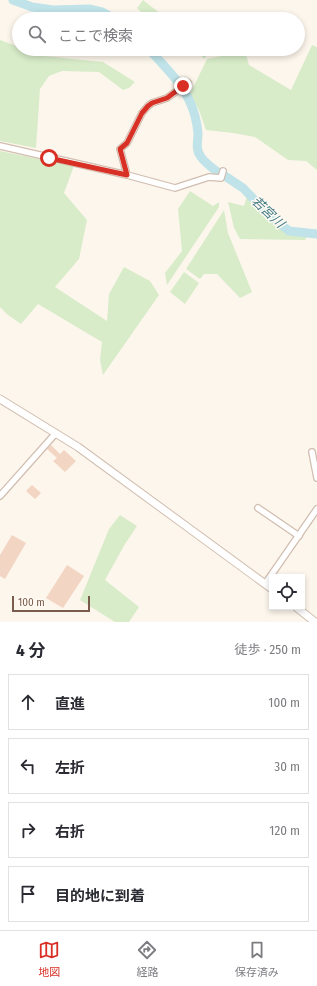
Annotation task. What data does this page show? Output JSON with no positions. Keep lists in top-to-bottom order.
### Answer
{
  "water": ["若宮川"],
  "scale_bar": "100 m",
  "page": {
    "search": "ここで検索",
    "scale": "100 m",
    "heading": ["4 分", "徒歩 · 250 m"],
    "list": [
      ["直進", "100 m"],
      ["左折", "30 m"],
      ["右折", "120 m"],
      "目的地に到着"
    ],
    "nav": ["地図", "経路", "保存済み"]
  }
}
